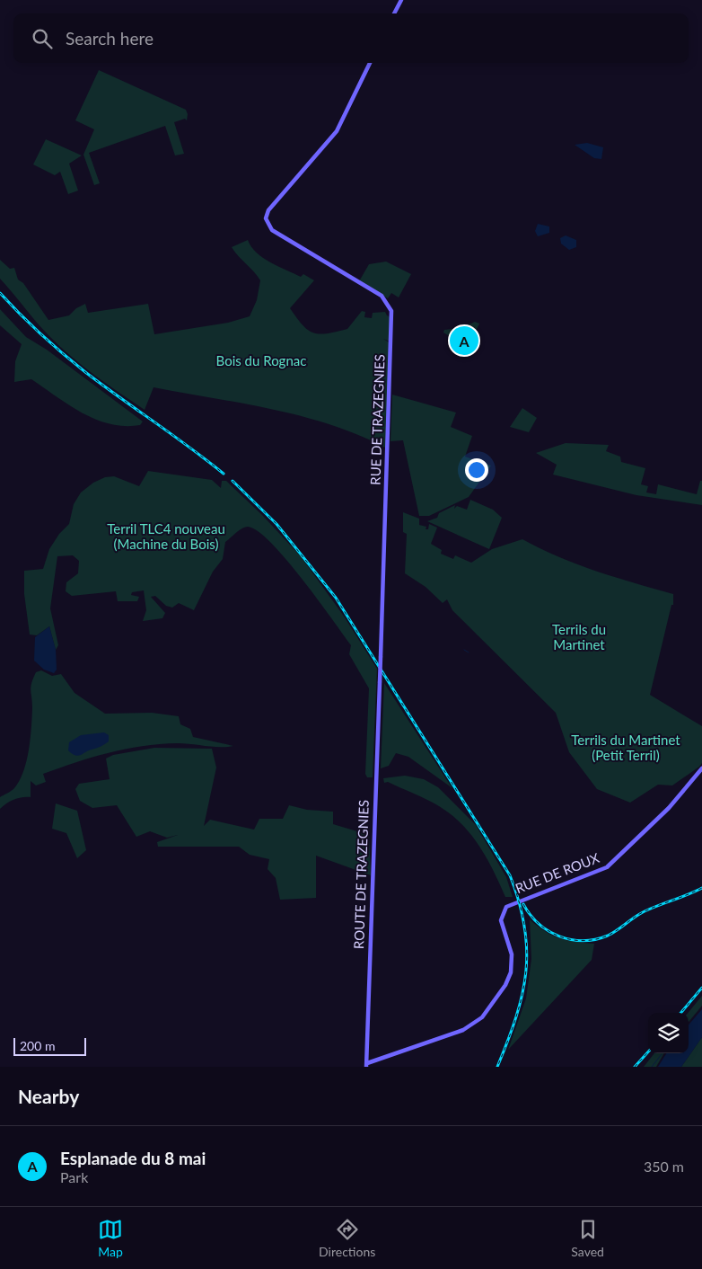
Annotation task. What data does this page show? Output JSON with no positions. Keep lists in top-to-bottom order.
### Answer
{
  "streets": {
    "main road": ["RUE DE TRAZEGNIES", "RUE DE ROUX", "ROUTE DE TRAZEGNIES"]
  },
  "crossings": [
    ["RUE DE TRAZEGNIES", "ROUTE DE TRAZEGNIES"],
    ["RUE DE ROUX", "ROUTE DE TRAZEGNIES"]
  ],
  "parks": [
    "Bois du Rognac",
    "Terril TLC4 nouveau (Machine du Bois)",
    "Terrils du Martinet",
    "Terrils du Martinet (Petit Terril)"
  ],
  "scale_bar": "200 m",
  "page": {
    "search": "Search here",
    "pins": "A",
    "scale": "200 m",
    "heading": "Nearby",
    "list": [
      {
        "mark": "A",
        "name": "Esplanade du 8 mai",
        "note": "Park",
        "value": "350 m"
      }
    ],
    "nav": ["Map", "Directions", "Saved"]
  }
}
